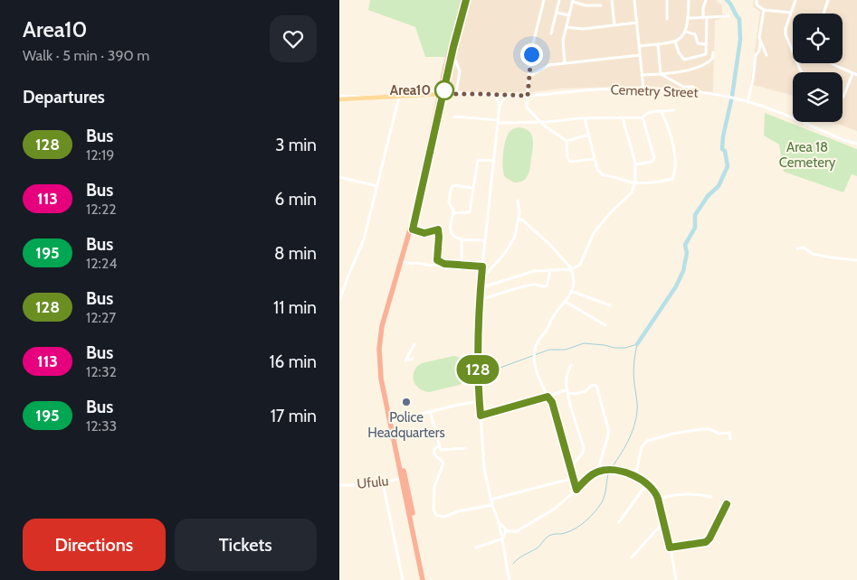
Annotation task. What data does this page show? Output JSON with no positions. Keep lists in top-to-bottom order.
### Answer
{
  "streets": {
    "street": ["Cemetry Street", "Ufulu"]
  },
  "parks": ["Area 18 Cemetery"],
  "places": ["Area10", "Police Headquarters"],
  "lines": ["bus line 128"],
  "page": {
    "heading": [
      ["Area10", "Walk · 5 min · 390 m"],
      "Departures"
    ],
    "on_map": "128",
    "list": [
      {
        "mark": "128",
        "name": "Bus",
        "note": "12:19",
        "value": "3 min"
      },
      {
        "mark": "113",
        "name": "Bus",
        "note": "12:22",
        "value": "6 min"
      },
      {
        "mark": "195",
        "name": "Bus",
        "note": "12:24",
        "value": "8 min"
      },
      {
        "mark": "128",
        "name": "Bus",
        "note": "12:27",
        "value": "11 min"
      },
      {
        "mark": "113",
        "name": "Bus",
        "note": "12:32",
        "value": "16 min"
      },
      {
        "mark": "195",
        "name": "Bus",
        "note": "12:33",
        "value": "17 min"
      }
    ],
    "buttons": ["Directions", "Tickets"]
  }
}
